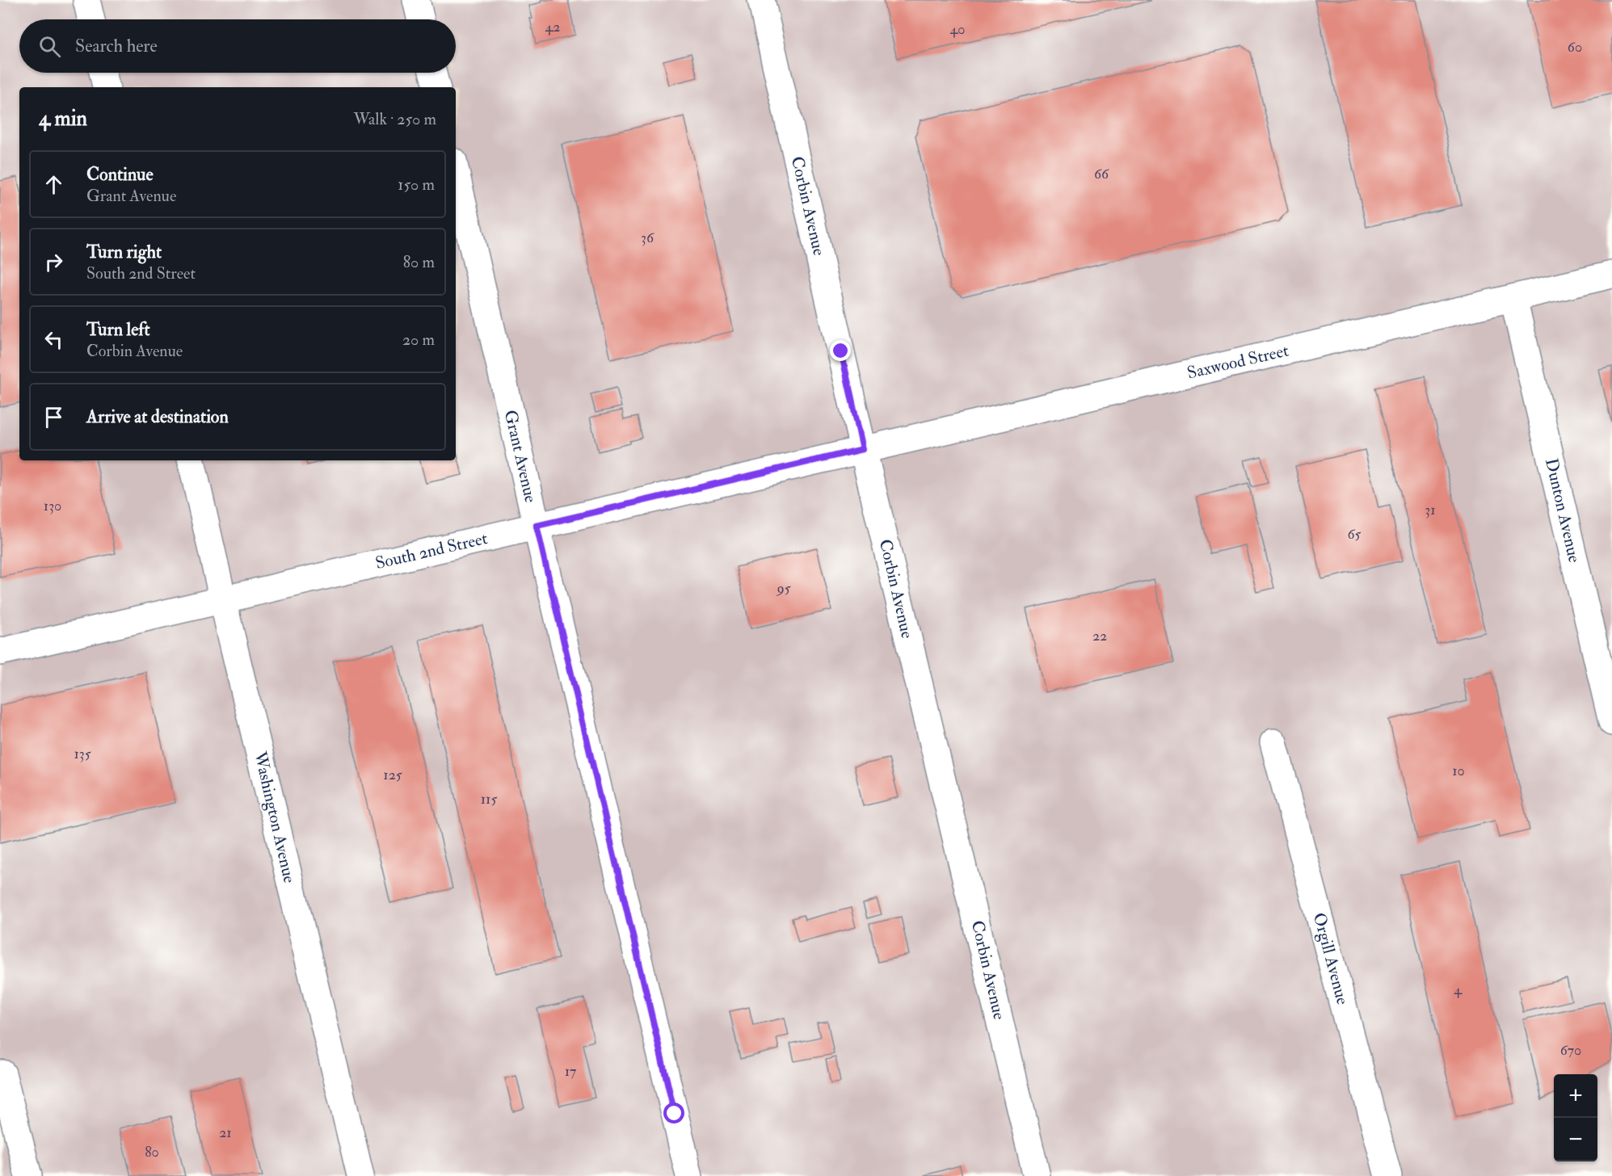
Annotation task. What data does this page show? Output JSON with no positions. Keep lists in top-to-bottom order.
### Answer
{
  "streets": {
    "street": [
      "Corbin Avenue",
      "Saxwood Street",
      "Grant Avenue",
      "Dunton Avenue",
      "South 2nd Street",
      "Washington Avenue",
      "Orgill Avenue"
    ]
  },
  "crossings": [
    ["Corbin Avenue", "Saxwood Street"],
    ["Corbin Avenue", "South 2nd Street"],
    ["Saxwood Street", "Dunton Avenue"],
    ["Saxwood Street", "South 2nd Street"],
    ["Grant Avenue", "South 2nd Street"],
    ["South 2nd Street", "Washington Avenue"]
  ],
  "house_numbers": [
    "42",
    "40",
    "60",
    "66",
    "36",
    "130",
    "31",
    "65",
    "95",
    "22",
    "135",
    "10",
    "125",
    "115",
    "4",
    "670",
    "17",
    "21",
    "80"
  ],
  "page": {
    "search": "Search here",
    "heading": ["4 min", "Walk · 250 m"],
    "list": [
      ["Continue", "Grant Avenue", "150 m"],
      ["Turn right", "South 2nd Street", "80 m"],
      ["Turn left", "Corbin Avenue", "20 m"],
      "Arrive at destination"
    ],
    "map_buttons": ["+", "−"]
  }
}
